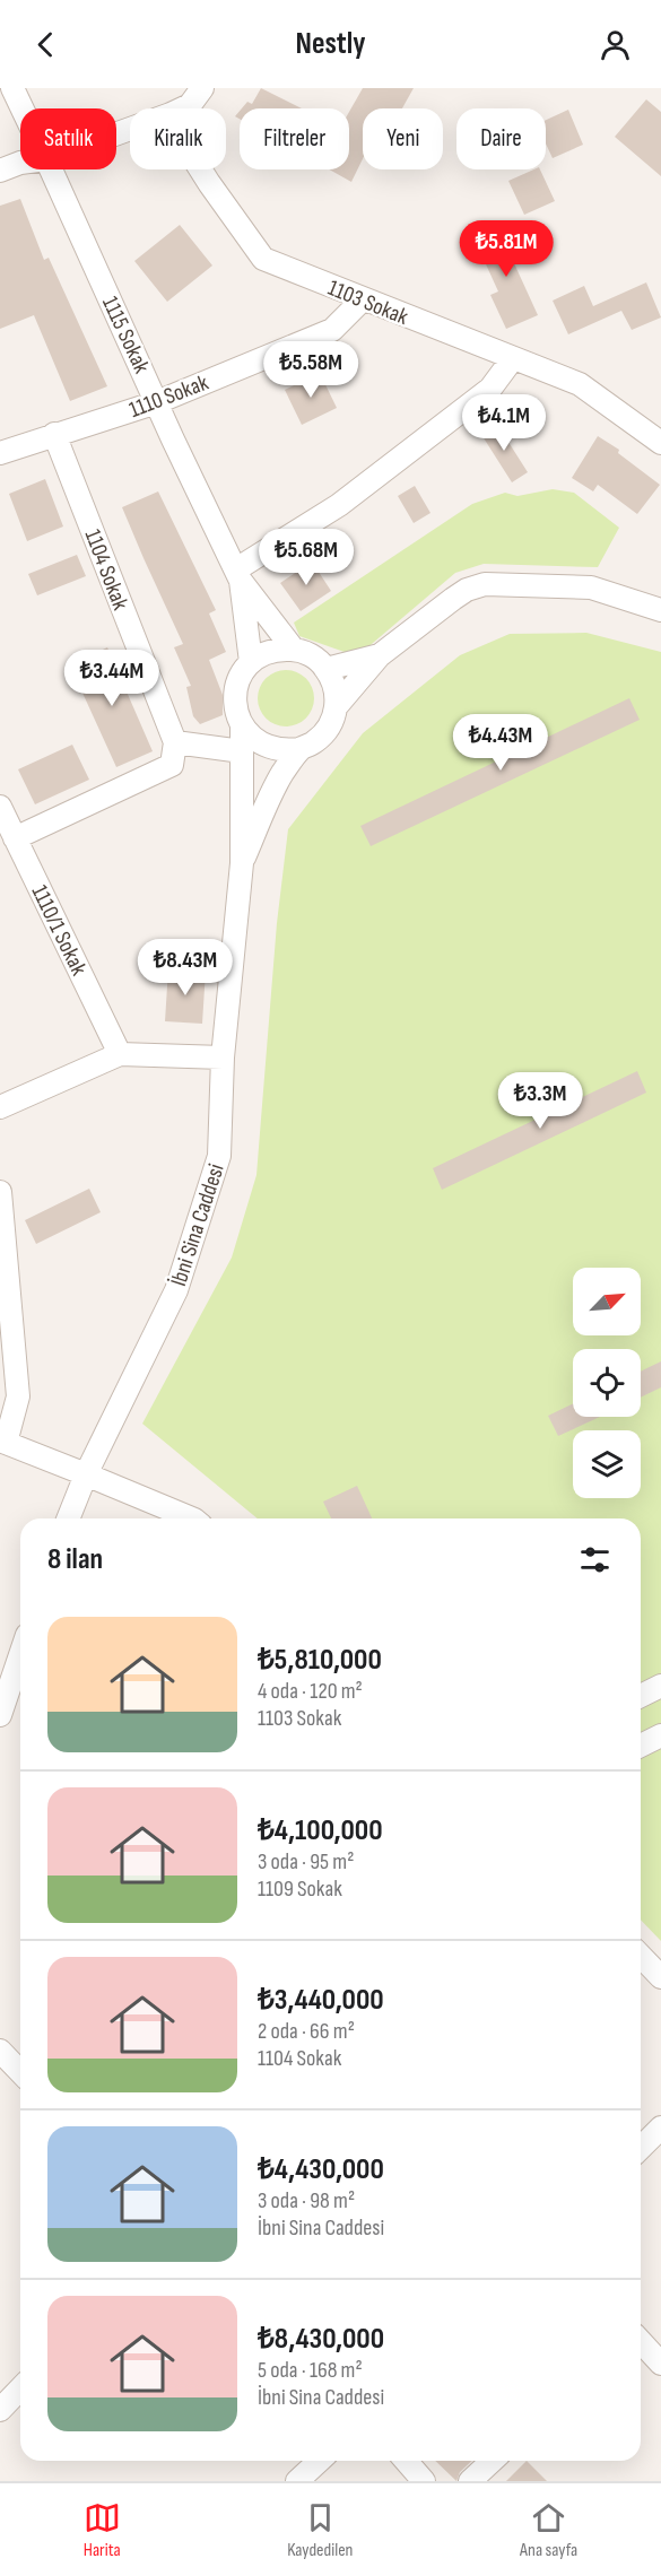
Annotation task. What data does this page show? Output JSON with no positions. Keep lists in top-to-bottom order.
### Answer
{
  "streets": {
    "street": [
      "1103 Sokak",
      "1115 Sokak",
      "1110 Sokak",
      "1104 Sokak",
      "1110/1 Sokak",
      "İbni Sina Caddesi"
    ]
  },
  "crossings": [
    ["1103 Sokak", "1110 Sokak"],
    ["1115 Sokak", "1110 Sokak"],
    ["1115 Sokak", "İbni Sina Caddesi"],
    ["1110 Sokak", "1104 Sokak"]
  ],
  "north": "top right",
  "page": {
    "header": "Nestly",
    "chip": [
      "Satılık",
      "Kiralık",
      "Filtreler",
      "Yeni",
      "Daire"
    ],
    "price": [
      "₺5.81M",
      "₺5.58M",
      "₺4.1M",
      "₺5.68M",
      "₺3.44M",
      "₺4.43M",
      "₺8.43M",
      "₺3.3M"
    ],
    "heading": "8 ilan",
    "list": [
      {
        "name": "₺5,810,000",
        "note": "4 oda · 120 m² · 1103 Sokak"
      },
      {
        "name": "₺4,100,000",
        "note": "3 oda · 95 m² · 1109 Sokak"
      },
      {
        "name": "₺3,440,000",
        "note": "2 oda · 66 m² · 1104 Sokak"
      },
      {
        "name": "₺4,430,000",
        "note": "3 oda · 98 m² · İbni Sina Caddesi"
      },
      {
        "name": "₺8,430,000",
        "note": "5 oda · 168 m² · İbni Sina Caddesi"
      }
    ],
    "tabs": ["Harita", "Kaydedilen", "Ana sayfa"]
  }
}
